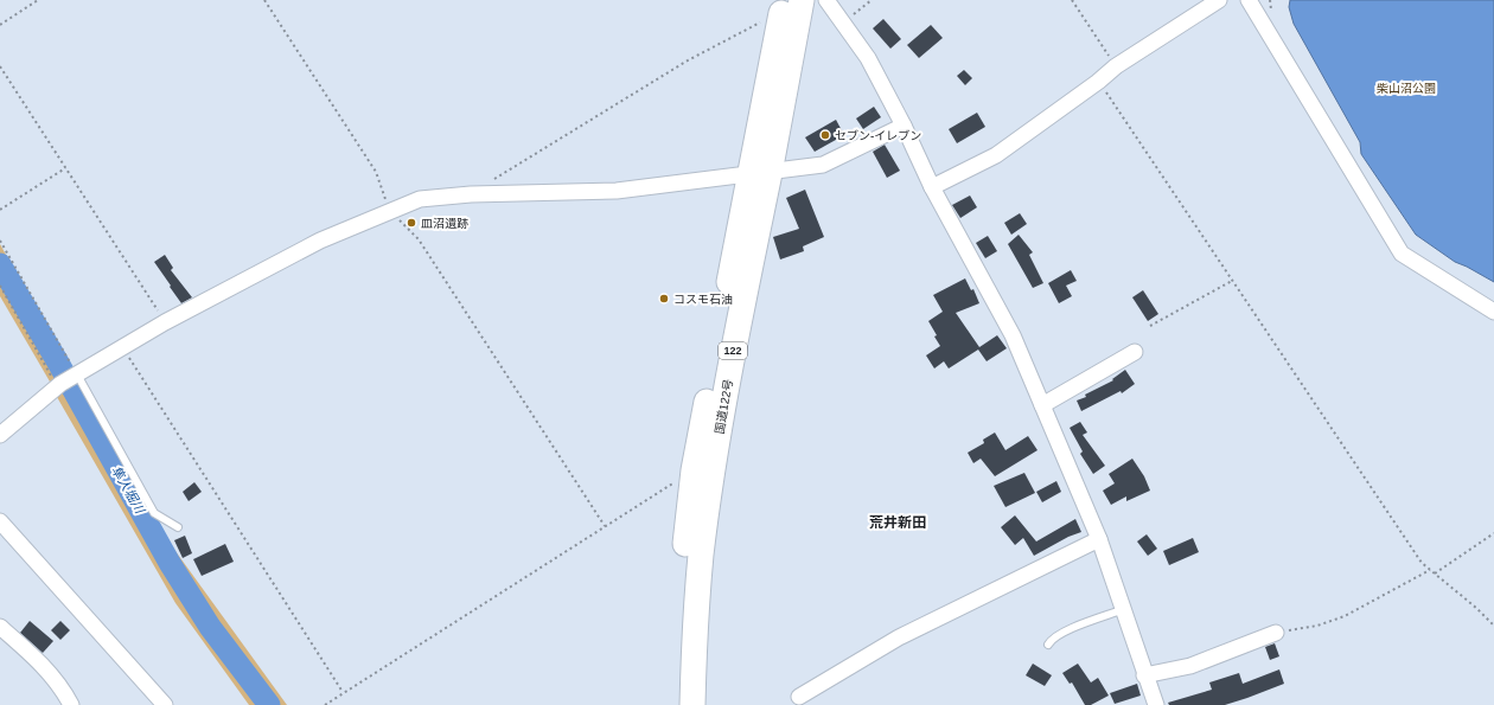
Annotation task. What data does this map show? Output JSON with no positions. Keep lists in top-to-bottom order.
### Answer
{
  "streets": {
    "highway": ["122", "国道122号"]
  },
  "districts": ["荒井新田"],
  "water": ["隼人堀川"],
  "parks": ["柴山沼公園"],
  "places": ["セブン-イレブン", "皿沼遺跡", "コスモ石油"]
}
